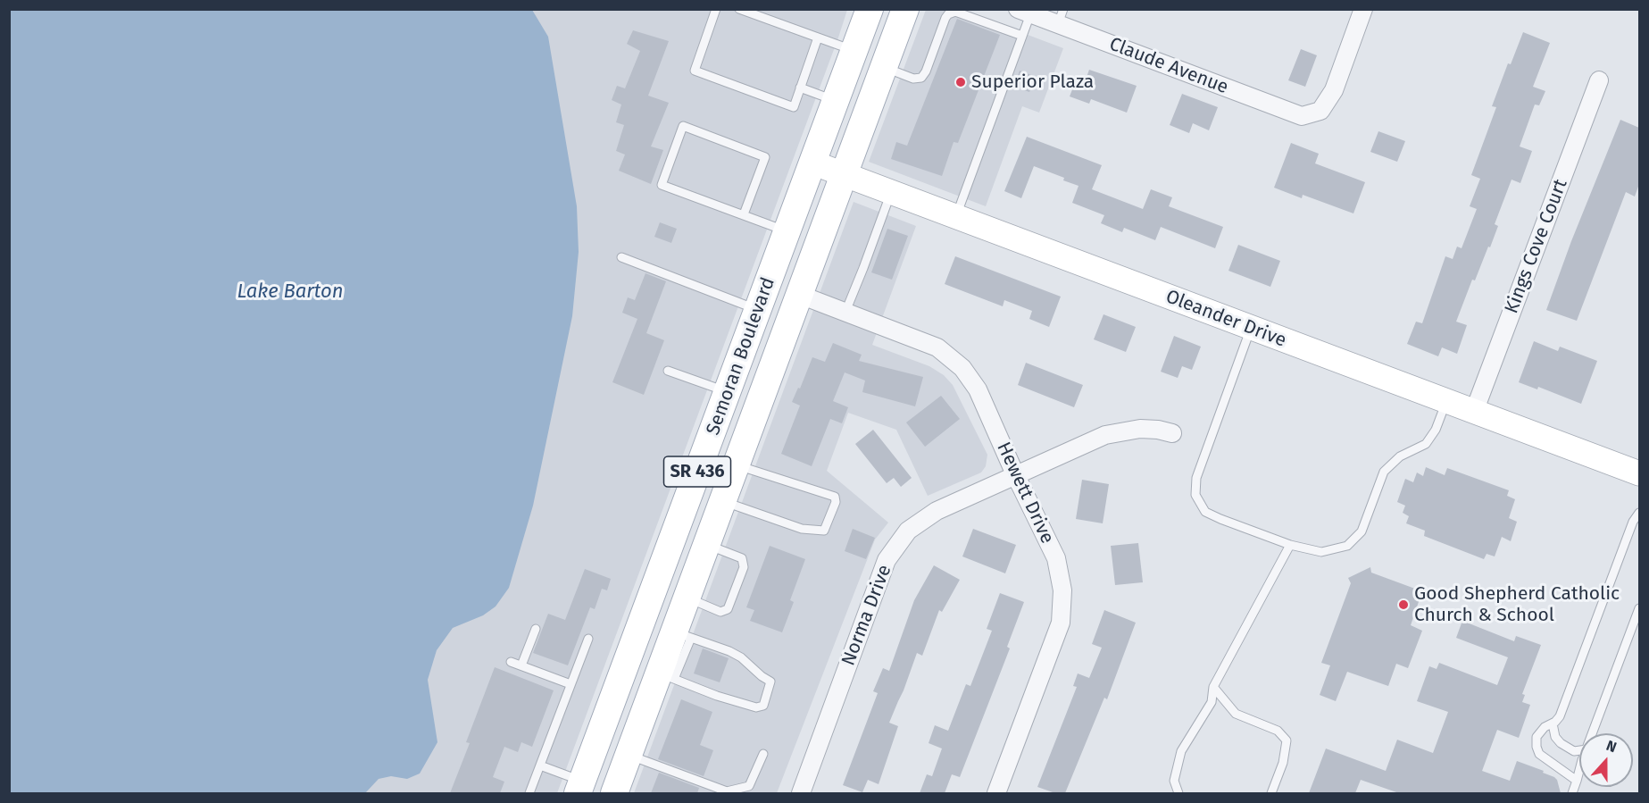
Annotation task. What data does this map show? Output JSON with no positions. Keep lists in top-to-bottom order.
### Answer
{
  "streets": {
    "main road": ["Semoran Boulevard", "SR 436"],
    "street": [
      "Claude Avenue",
      "Kings Cove Court",
      "Oleander Drive",
      "Hewett Drive",
      "Norma Drive"
    ]
  },
  "crossings": [
    ["Kings Cove Court", "Oleander Drive"],
    ["Oleander Drive", "Semoran Boulevard"],
    ["Semoran Boulevard", "Hewett Drive"],
    ["Hewett Drive", "Norma Drive"]
  ],
  "water": ["Lake Barton"],
  "places": ["Superior Plaza", "Good Shepherd Catholic Church & School"],
  "north": "top"
}
